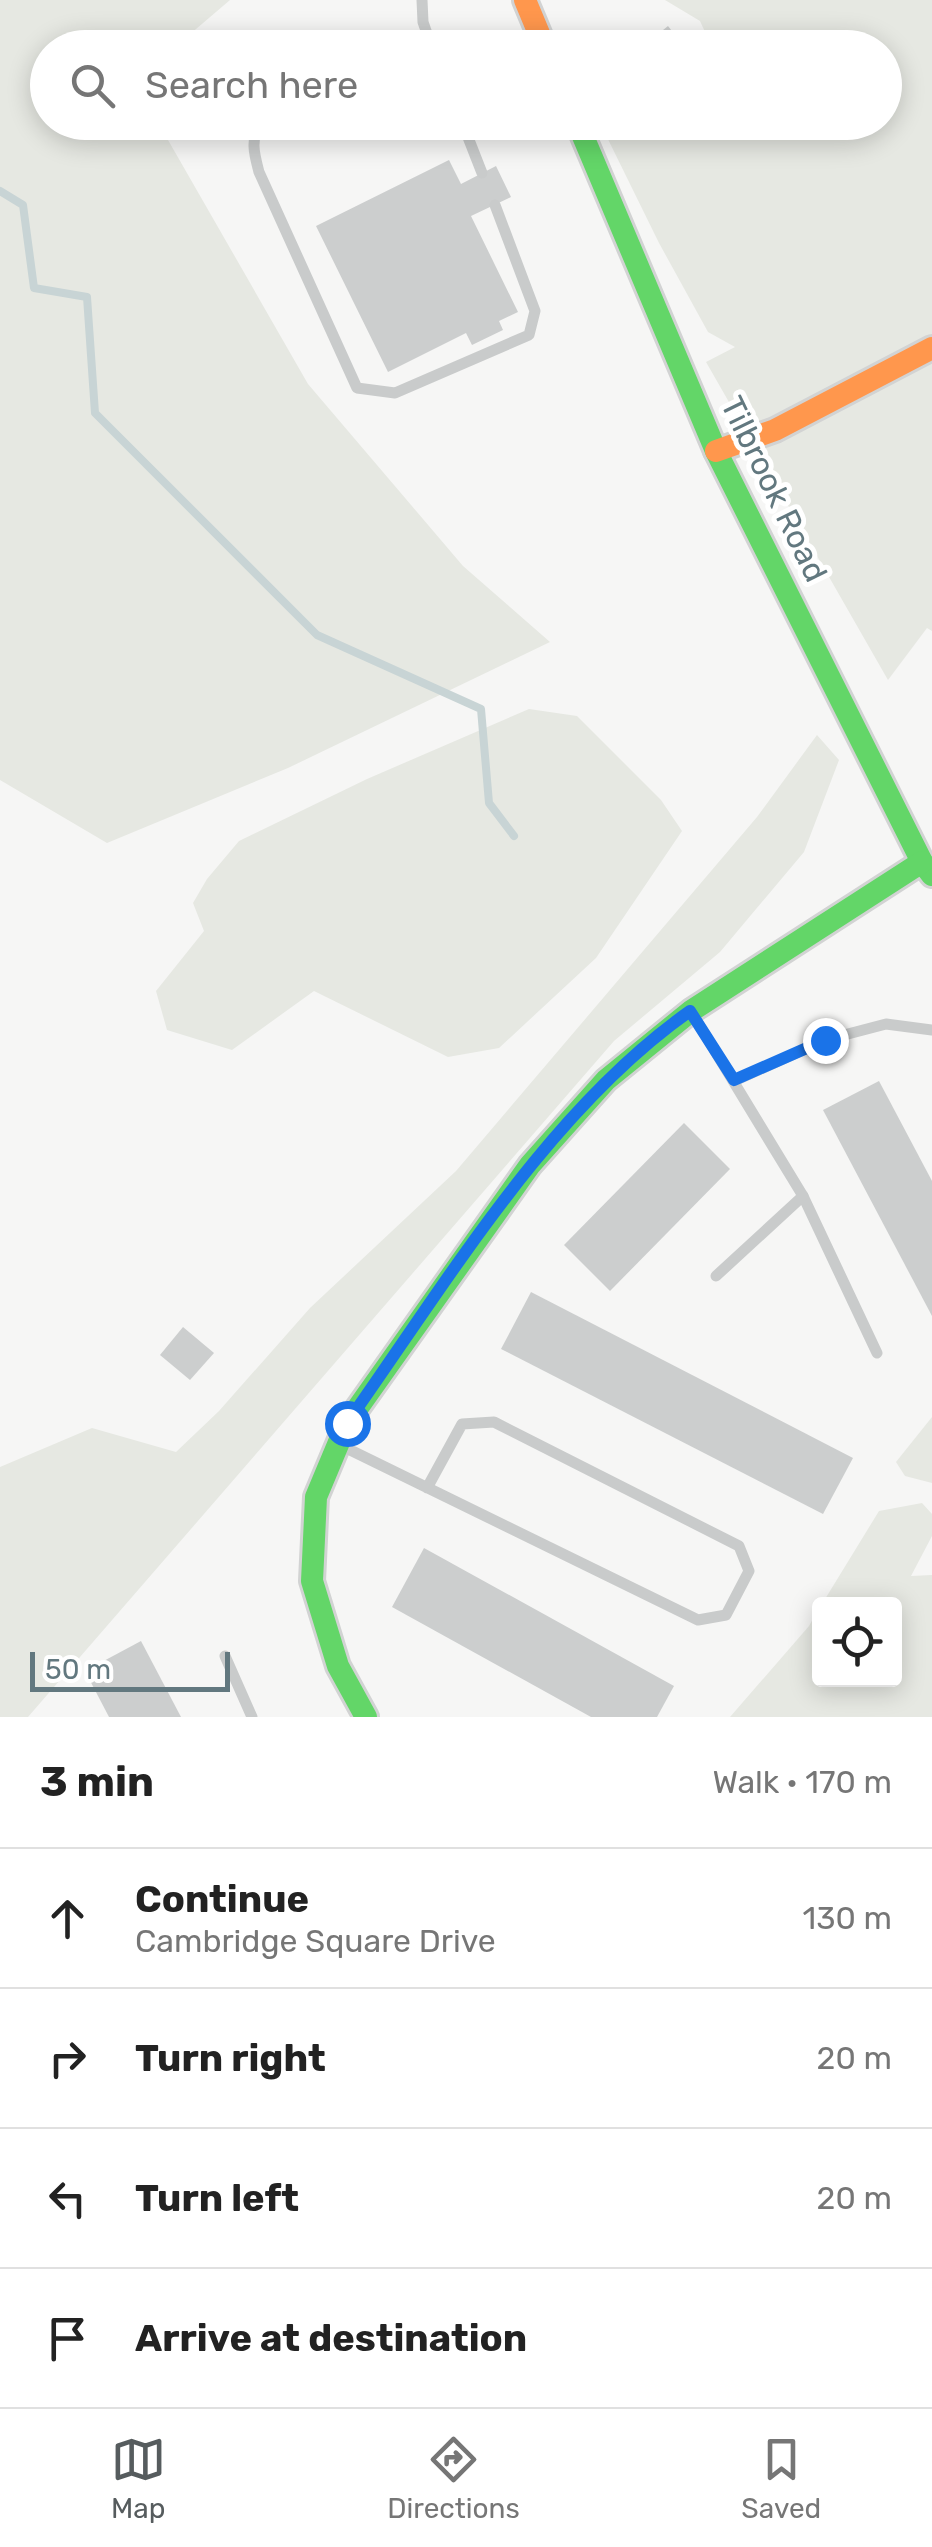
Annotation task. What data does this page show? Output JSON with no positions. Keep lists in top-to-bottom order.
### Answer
{
  "streets": {
    "street": ["Tilbrook Road"]
  },
  "scale_bar": "50 m",
  "page": {
    "search": "Search here",
    "scale": "50 m",
    "heading": ["3 min", "Walk · 170 m"],
    "list": [
      ["Continue", "Cambridge Square Drive", "130 m"],
      ["Turn right", "20 m"],
      ["Turn left", "20 m"],
      "Arrive at destination"
    ],
    "nav": ["Map", "Directions", "Saved"]
  }
}
